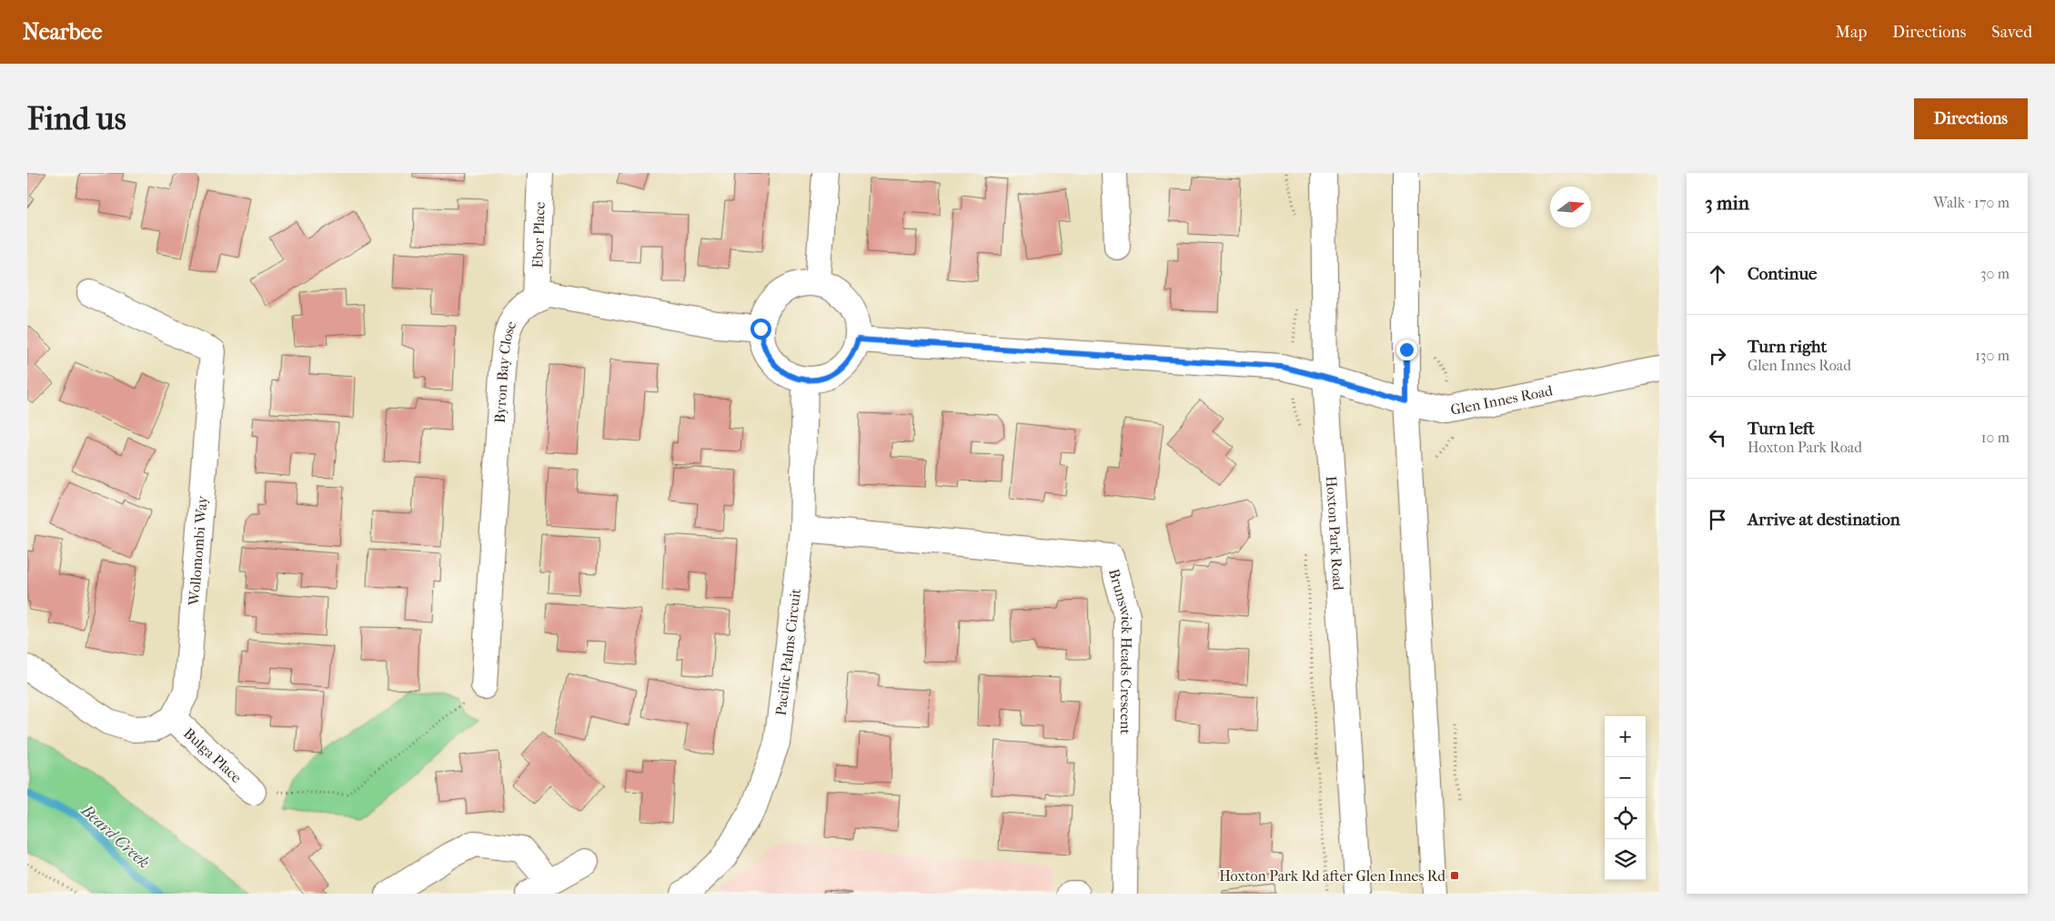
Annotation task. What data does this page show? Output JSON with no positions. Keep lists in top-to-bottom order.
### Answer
{
  "streets": {
    "street": [
      "Ebor Place",
      "Byron Bay Close",
      "Glen Innes Road",
      "Hoxton Park Road",
      "Wollomombi Way",
      "Pacific Palms Circuit",
      "Brunswick Heads Crescent",
      "Bulga Place"
    ]
  },
  "crossings": [
    ["Ebor Place", "Byron Bay Close"],
    ["Glen Innes Road", "Hoxton Park Road"],
    ["Glen Innes Road", "Pacific Palms Circuit"],
    ["Wollomombi Way", "Bulga Place"],
    ["Pacific Palms Circuit", "Brunswick Heads Crescent"]
  ],
  "water": ["Beard Creek"],
  "places": {
    "transit": ["Hoxton Park Rd after Glen Innes Rd"]
  },
  "north": "right",
  "page": {
    "header": "Nearbee",
    "nav": ["Map", "Directions", "Saved"],
    "buttons": "Directions",
    "title": "Find us",
    "heading": ["3 min", "Walk · 170 m"],
    "list": [
      ["Continue", "30 m"],
      ["Turn right", "Glen Innes Road", "130 m"],
      ["Turn left", "Hoxton Park Road", "10 m"],
      "Arrive at destination"
    ],
    "map_buttons": ["+", "−"]
  }
}
